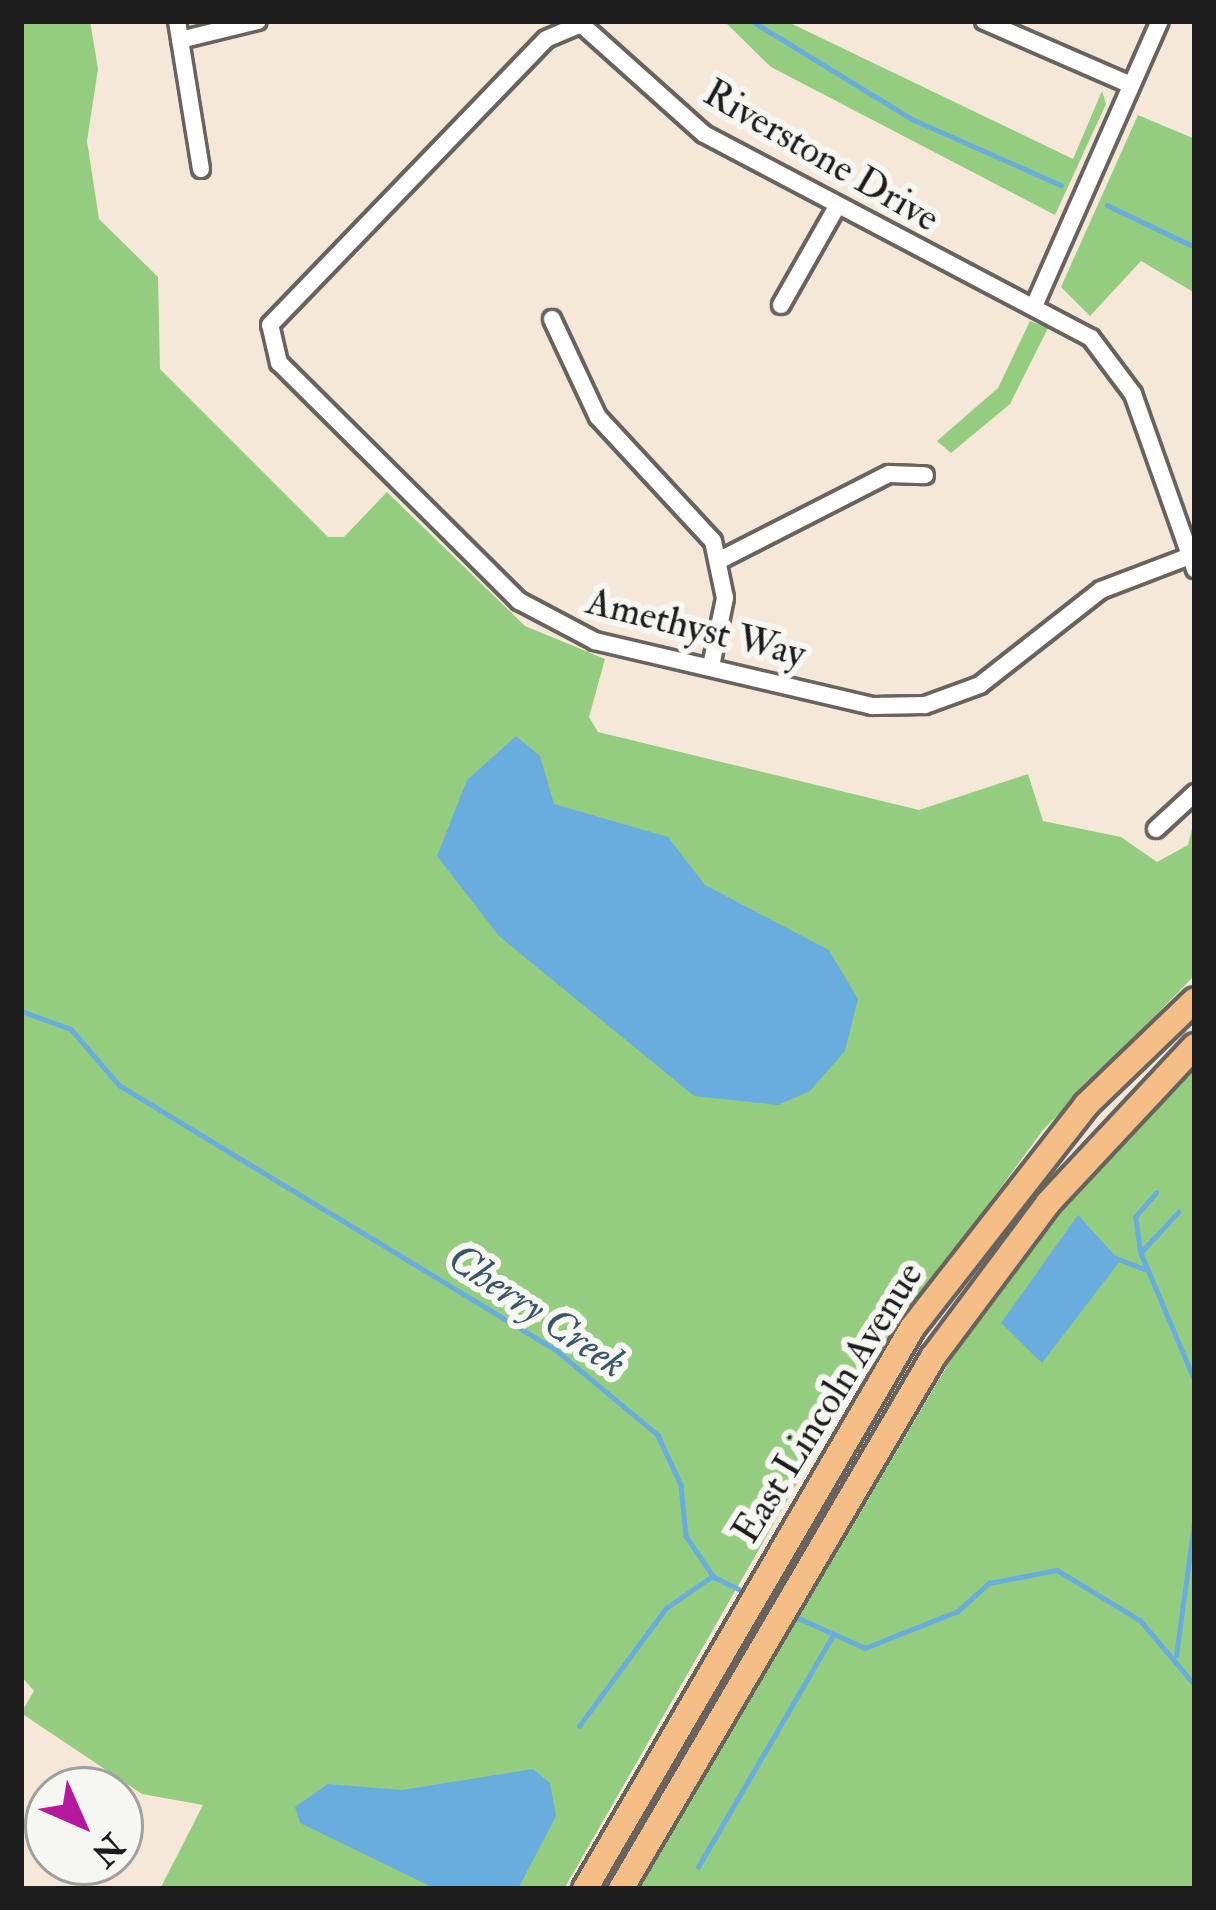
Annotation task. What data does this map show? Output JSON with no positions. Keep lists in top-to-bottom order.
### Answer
{
  "streets": {
    "main road": ["East Lincoln Avenue"],
    "street": ["Riverstone Drive", "Amethyst Way"]
  },
  "crossings": [
    ["Riverstone Drive", "Amethyst Way"]
  ],
  "water": ["Cherry Creek"],
  "north": "bottom right"
}
